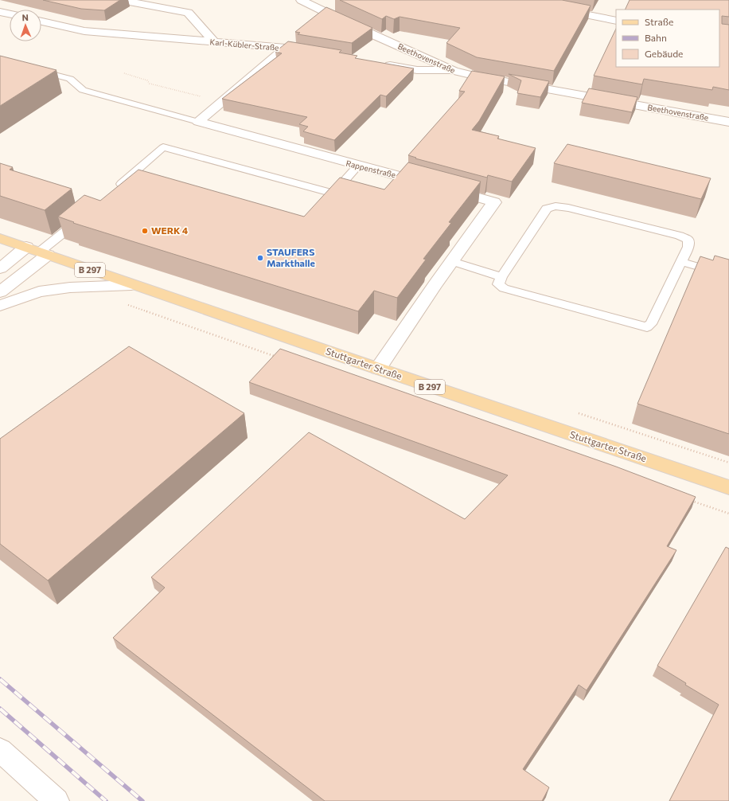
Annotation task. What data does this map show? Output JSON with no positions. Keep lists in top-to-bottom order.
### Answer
{
  "streets": {
    "main road": ["B 297", "Stuttgarter Straße"],
    "street": ["Karl-Kübler-Straße", "Beethovenstraße", "Rappenstraße"]
  },
  "crossings": [
    ["Rappenstraße", "Stuttgarter Straße"]
  ],
  "places": ["WERK 4", "STAUFERS Markthalle"],
  "legend": ["Straße", "Bahn", "Gebäude"],
  "north": "top"
}
